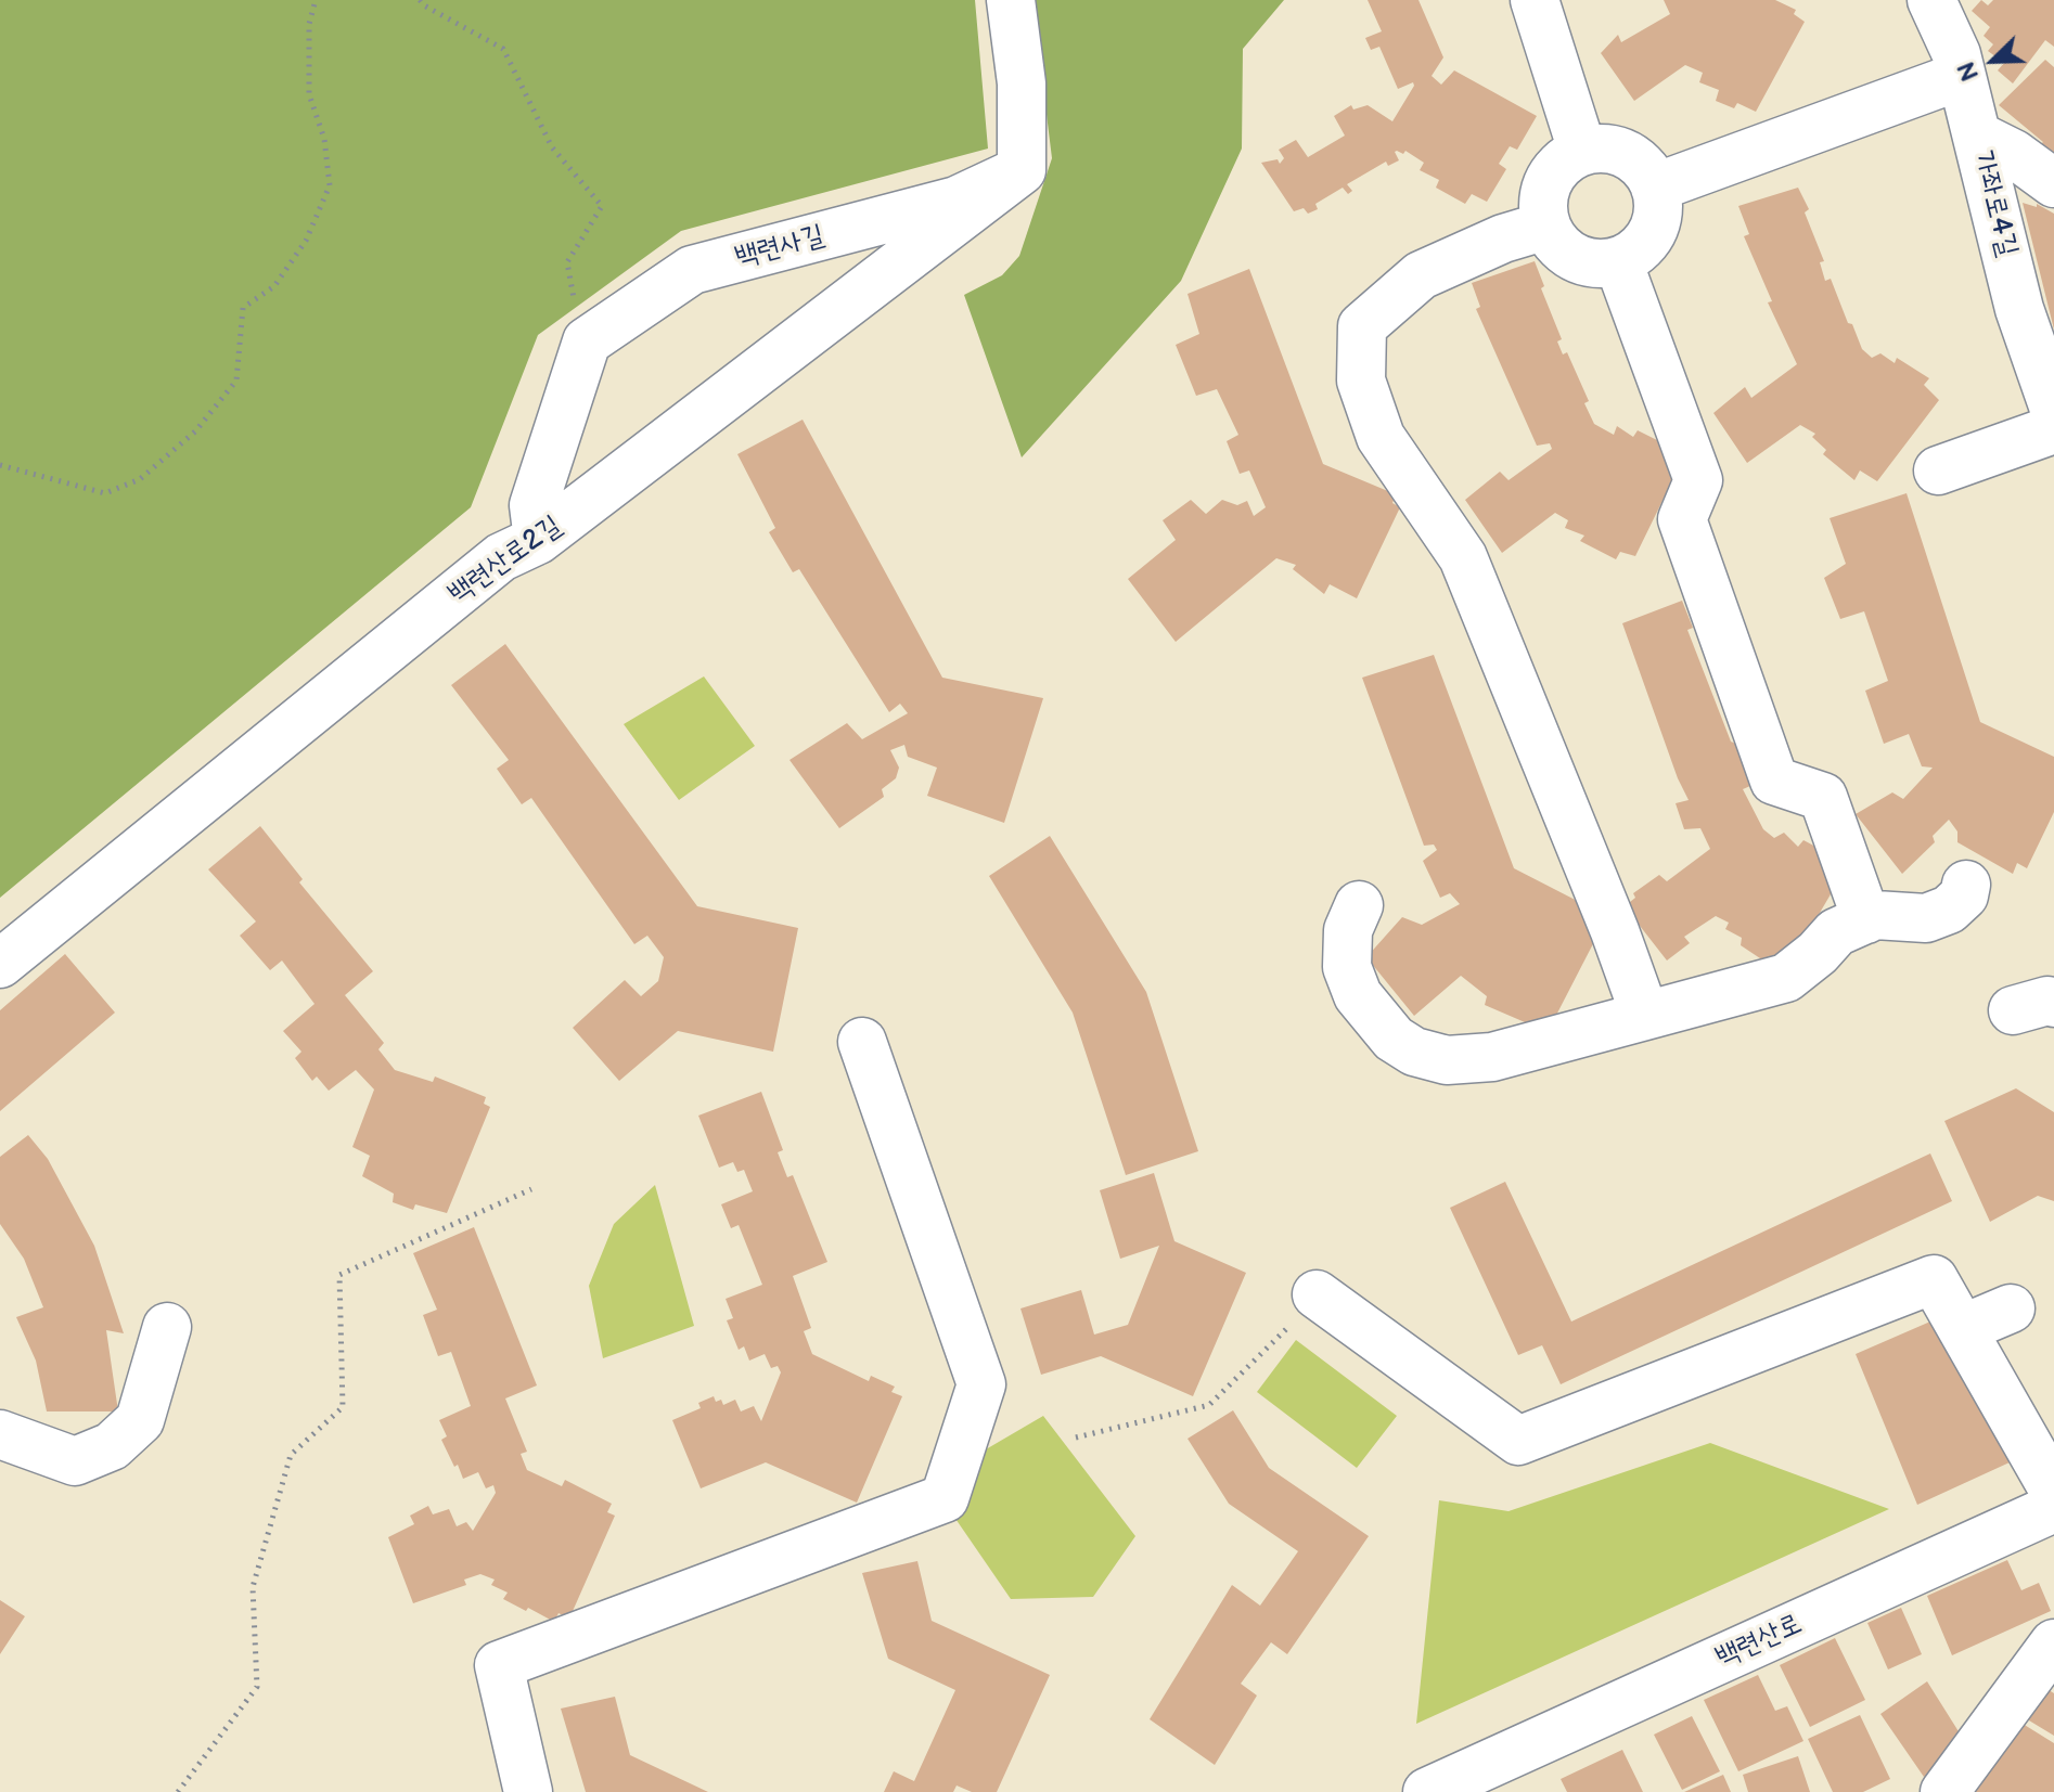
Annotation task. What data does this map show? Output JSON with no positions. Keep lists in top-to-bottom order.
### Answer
{
  "streets": {
    "street": [
      "가좌로4길",
      "백련사길",
      "백련산로2길",
      "백련산로"
    ]
  },
  "crossings": [
    ["백련사길", "백련산로2길"]
  ],
  "north": "bottom left"
}
